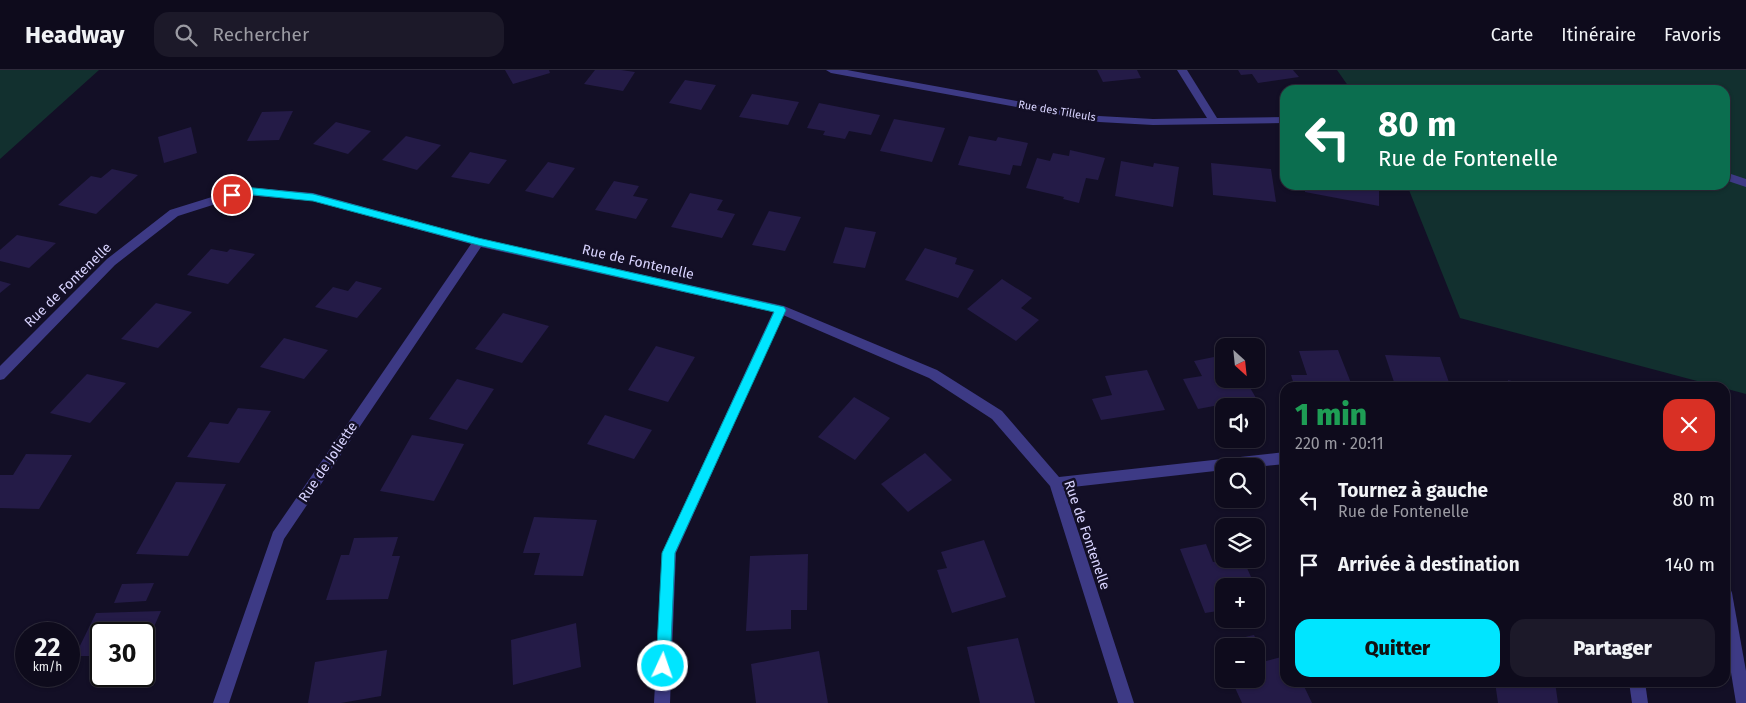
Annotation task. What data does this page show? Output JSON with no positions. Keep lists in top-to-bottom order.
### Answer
{
  "streets": {
    "street": ["Rue des Tilleuls", "Rue de Fontenelle", "Rue de Joliette"]
  },
  "crossings": [
    ["Rue de Fontenelle", "Rue de Joliette"]
  ],
  "north": "bottom right",
  "page": {
    "header": "Headway",
    "search": "Rechercher",
    "nav": ["Carte", "Itinéraire", "Favoris"],
    "turn": ["80 m", "Rue de Fontenelle"],
    "map_buttons": ["+", "−"],
    "heading": ["1 min", "220 m · 20:11"],
    "list": [
      {
        "name": "Tournez à gauche",
        "note": "Rue de Fontenelle",
        "value": "80 m"
      },
      {
        "name": "Arrivée à destination",
        "value": "140 m"
      }
    ],
    "buttons": ["Quitter", "Partager"],
    "speed": "22 km/h",
    "limit": "30"
  }
}
